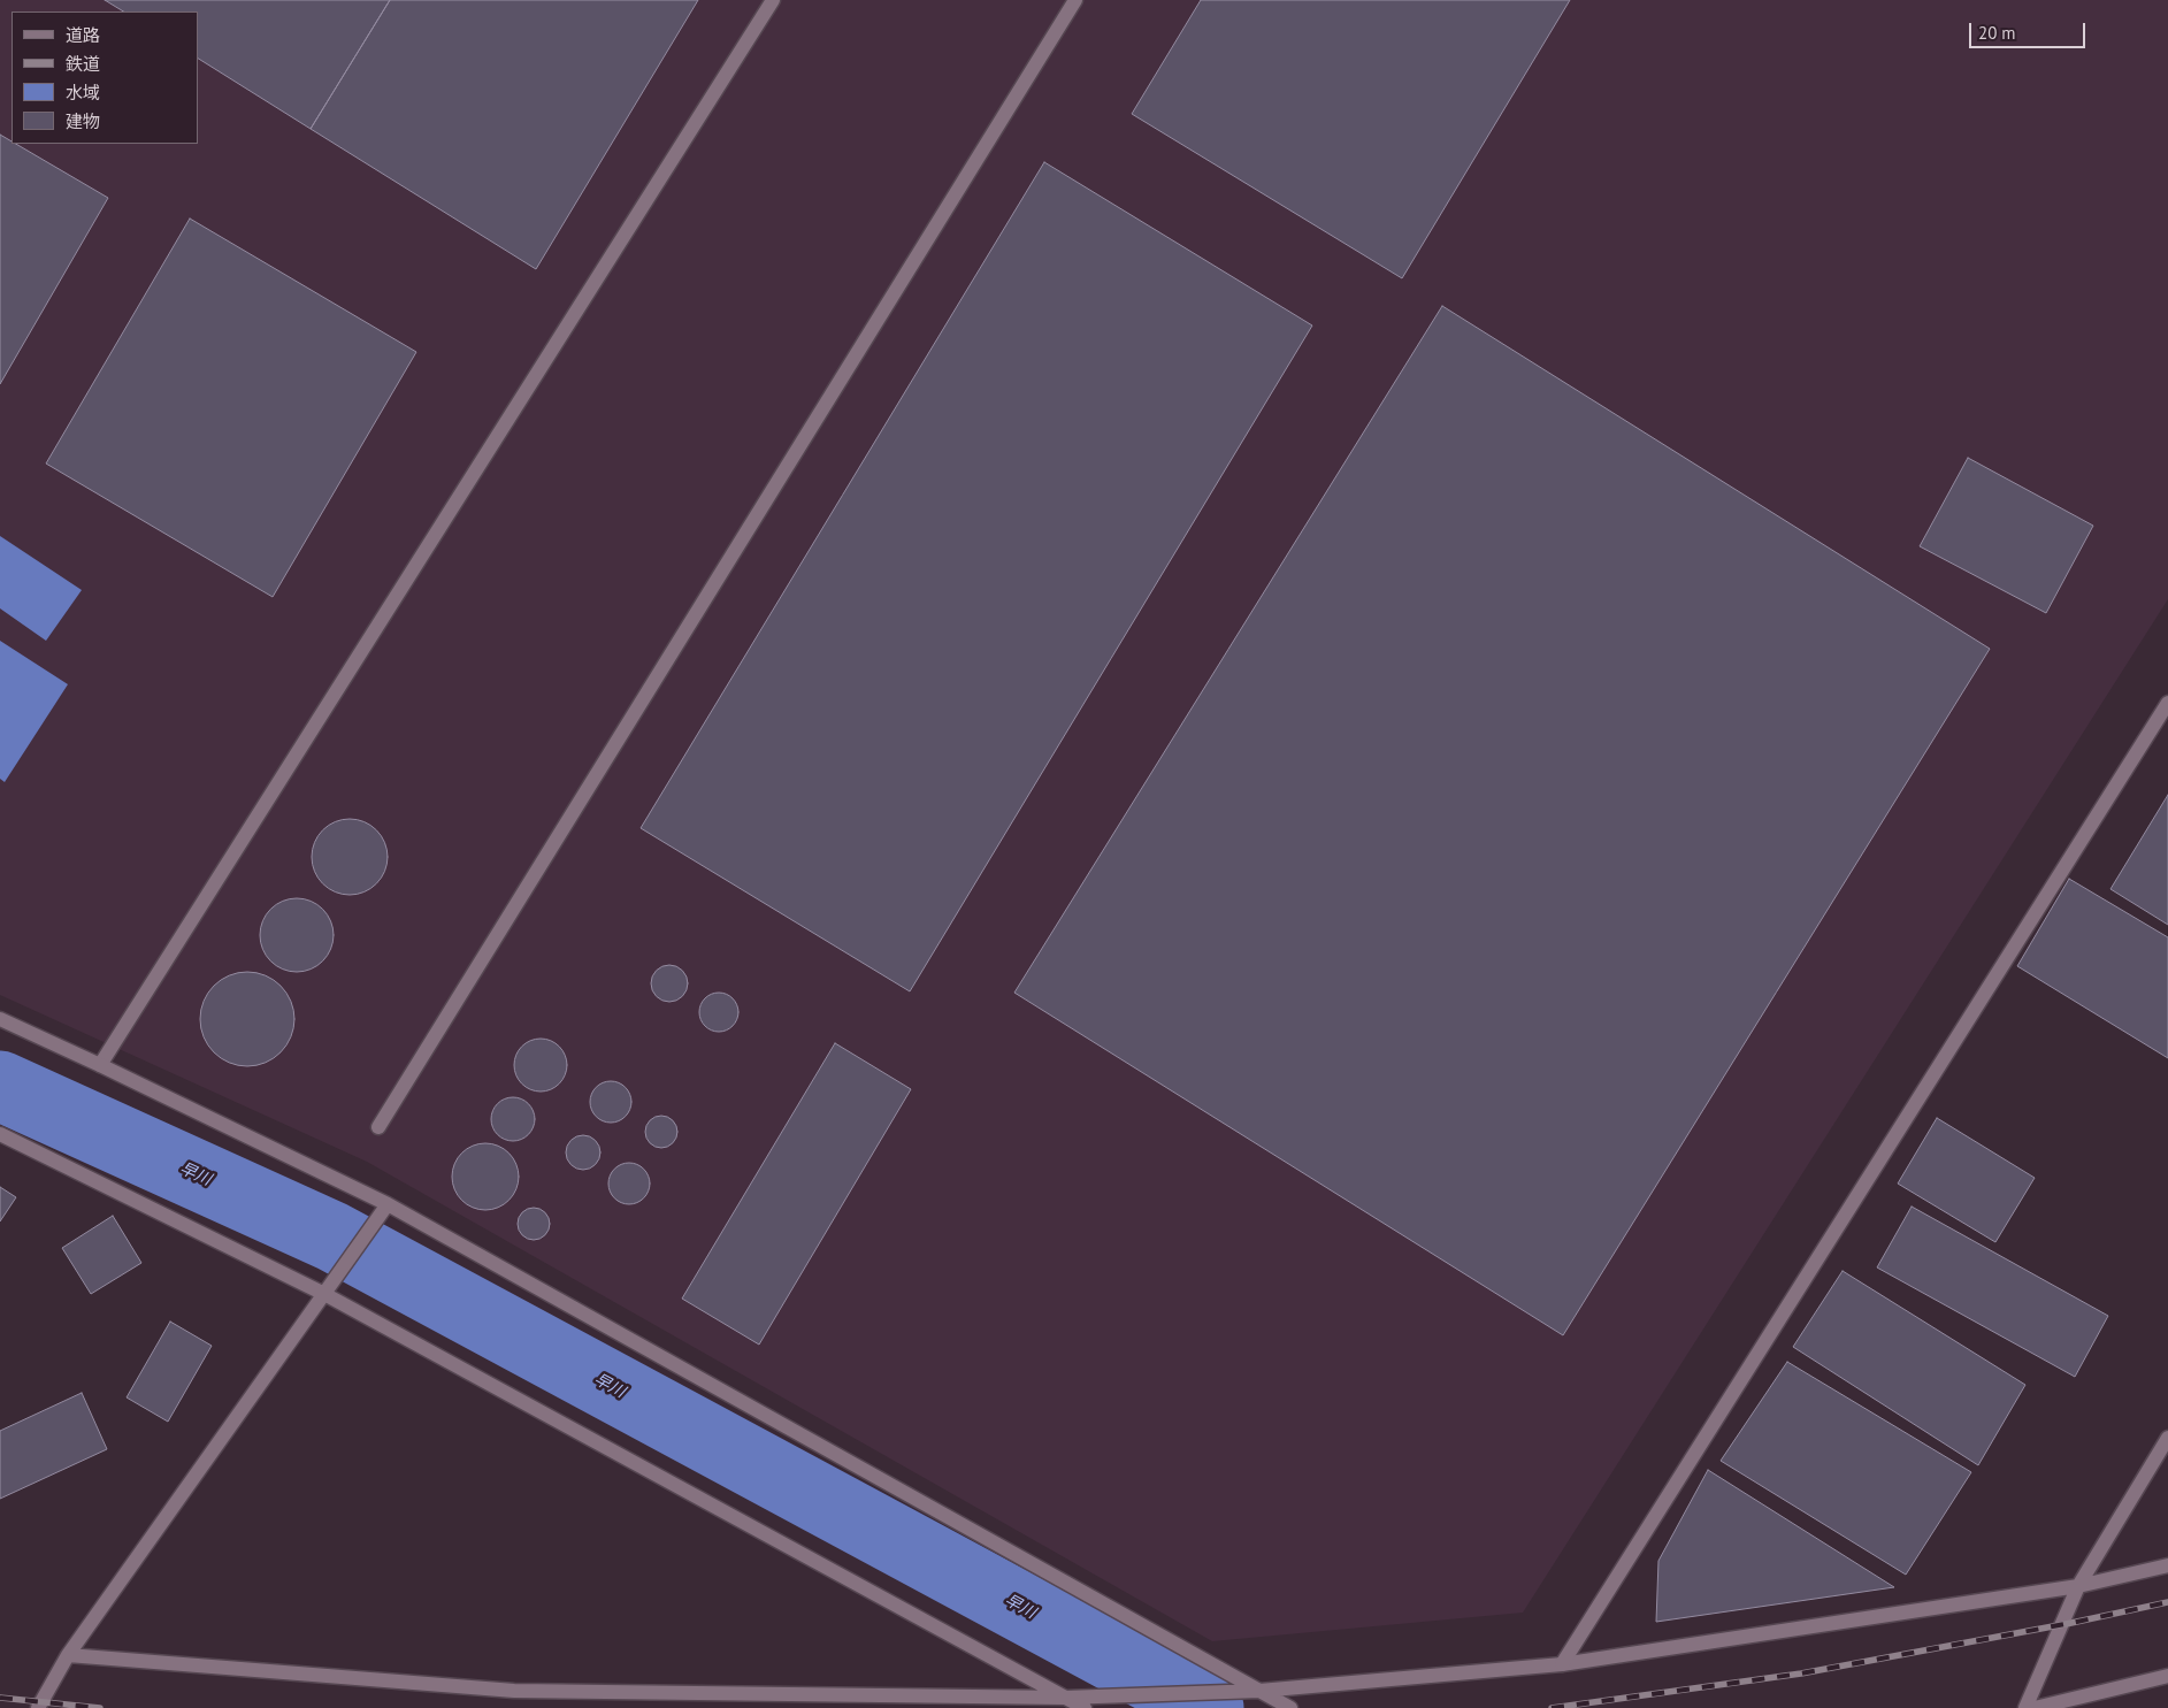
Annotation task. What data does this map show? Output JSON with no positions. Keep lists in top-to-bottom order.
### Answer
{
  "water": ["早川"],
  "legend": [
    "道路",
    "鉄道",
    "水域",
    "建物"
  ],
  "scale_bar": "20 m"
}
